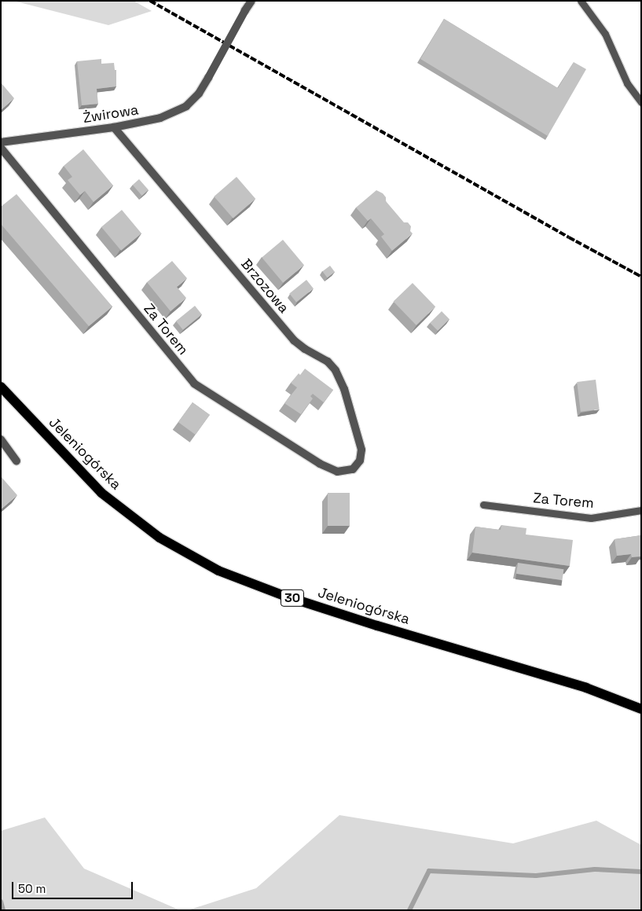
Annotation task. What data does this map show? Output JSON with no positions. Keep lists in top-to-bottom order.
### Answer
{
  "streets": {
    "main road": ["Jeleniogórska", "30"],
    "street": ["Żwirowa", "Brzozowa", "Za Torem"]
  },
  "crossings": [
    ["Żwirowa", "Brzozowa"],
    ["Brzozowa", "Za Torem"]
  ],
  "scale_bar": "50 m"
}
